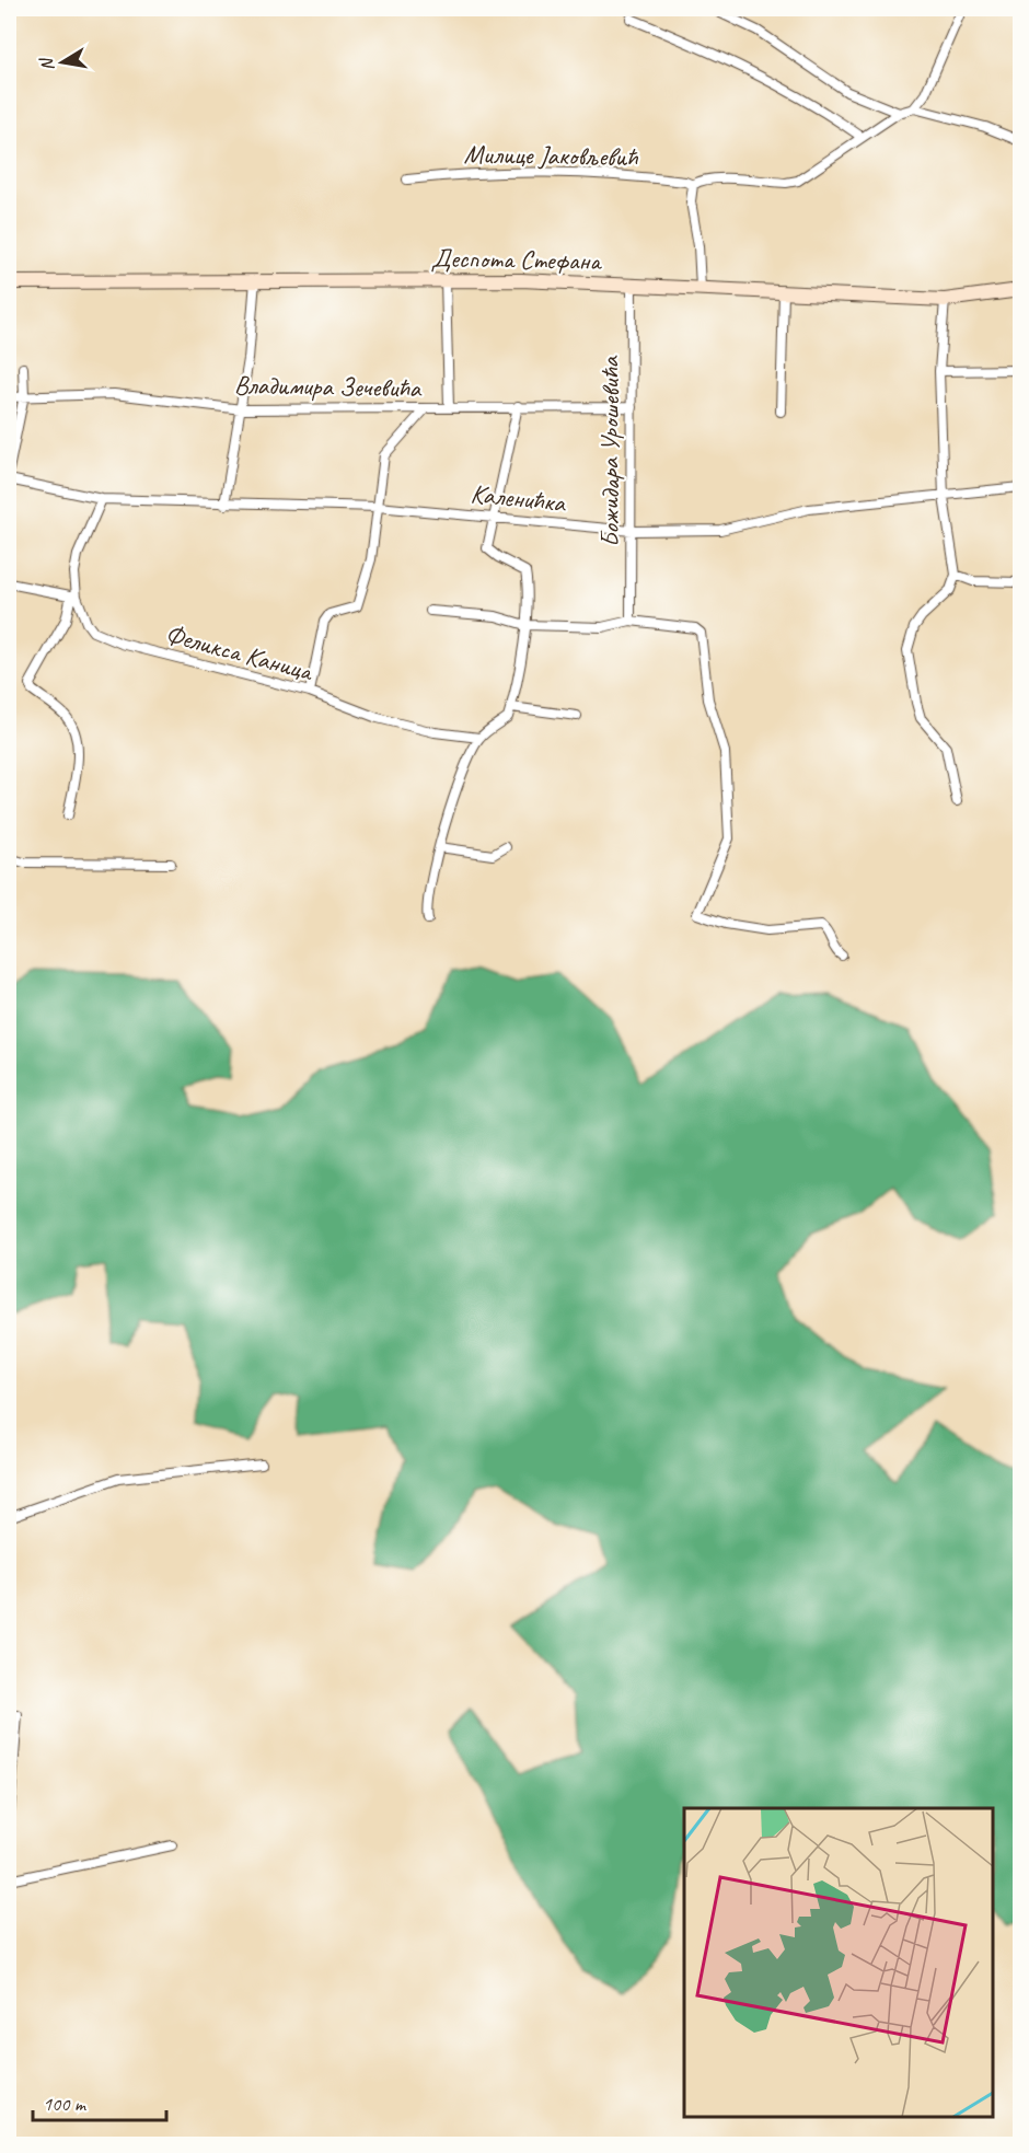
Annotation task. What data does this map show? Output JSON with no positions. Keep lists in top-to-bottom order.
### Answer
{
  "streets": {
    "main road": ["Деспота Стефана"],
    "street": [
      "Милице Јаковљевић",
      "Владимира Зечевића",
      "Божидара Урошевића",
      "Каленићка",
      "Феликса Каница"
    ]
  },
  "crossings": [
    ["Деспота Стефана", "Божидара Урошевића"],
    ["Владимира Зечевића", "Божидара Урошевића"],
    ["Божидара Урошевића", "Каленићка"]
  ],
  "scale_bar": "100 m",
  "north": "left"
}
